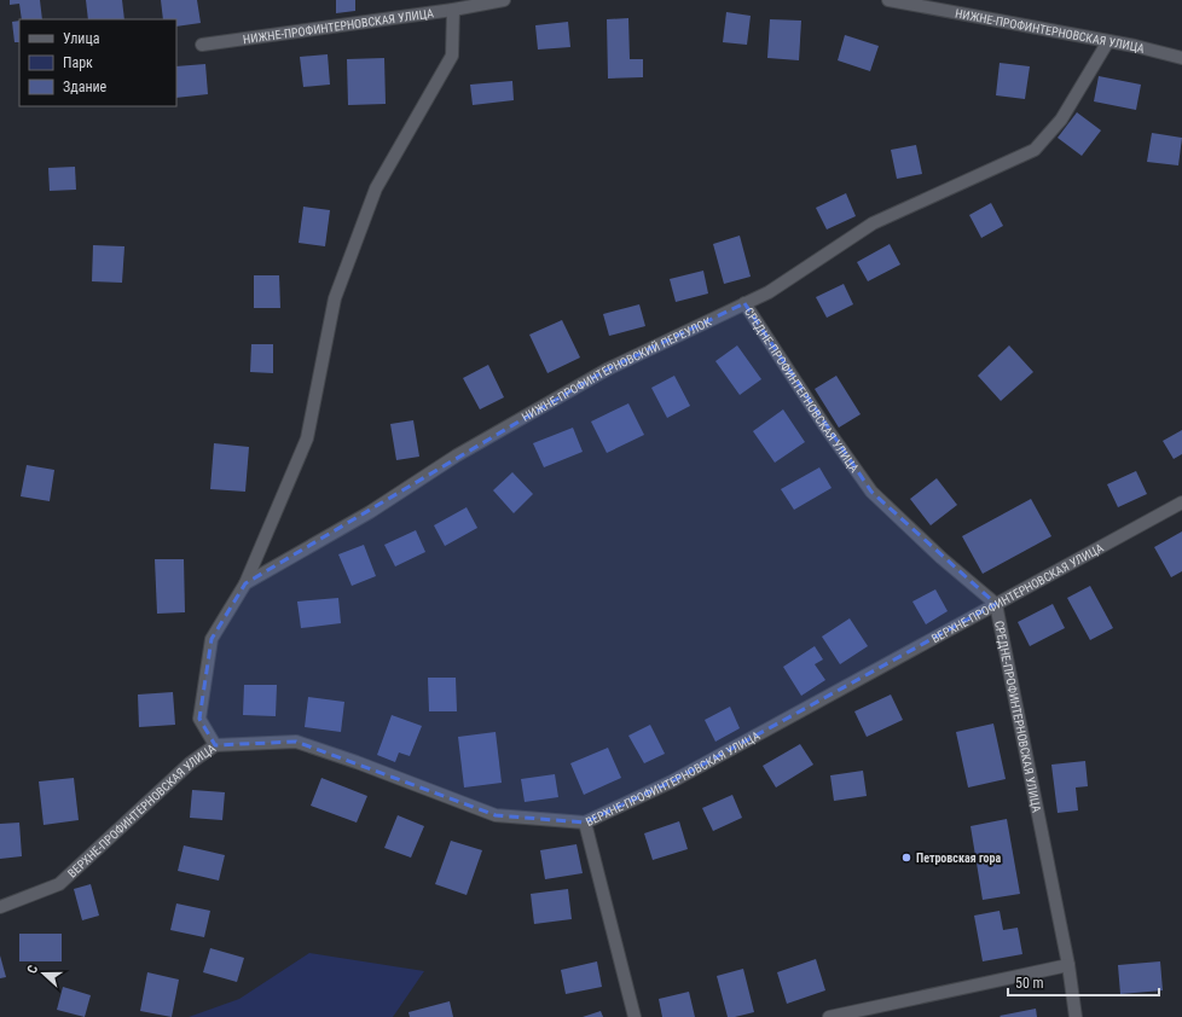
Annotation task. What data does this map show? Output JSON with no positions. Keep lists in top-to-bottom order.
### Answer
{
  "streets": {
    "street": [
      "НИЖНЕ-ПРОФИНТЕРНОВСКАЯ УЛИЦА",
      "НИЖНЕ-ПРОФИНТЕРНОВСКИЙ ПЕРЕУЛОК",
      "СРЕДНЕ-ПРОФИНТЕРНОВСКАЯ УЛИЦА",
      "ВЕРХНЕ-ПРОФИНТЕРНОВСКАЯ УЛИЦА"
    ]
  },
  "crossings": [
    ["НИЖНЕ-ПРОФИНТЕРНОВСКАЯ УЛИЦА", "НИЖНЕ-ПРОФИНТЕРНОВСКИЙ ПЕРЕУЛОК"],
    ["НИЖНЕ-ПРОФИНТЕРНОВСКИЙ ПЕРЕУЛОК", "СРЕДНЕ-ПРОФИНТЕРНОВСКАЯ УЛИЦА"],
    ["НИЖНЕ-ПРОФИНТЕРНОВСКИЙ ПЕРЕУЛОК", "ВЕРХНЕ-ПРОФИНТЕРНОВСКАЯ УЛИЦА"],
    ["СРЕДНЕ-ПРОФИНТЕРНОВСКАЯ УЛИЦА", "ВЕРХНЕ-ПРОФИНТЕРНОВСКАЯ УЛИЦА"]
  ],
  "places": ["Петровская гора"],
  "legend": ["Улица", "Парк", "Здание"],
  "scale_bar": "50 m",
  "north": "left"
}
